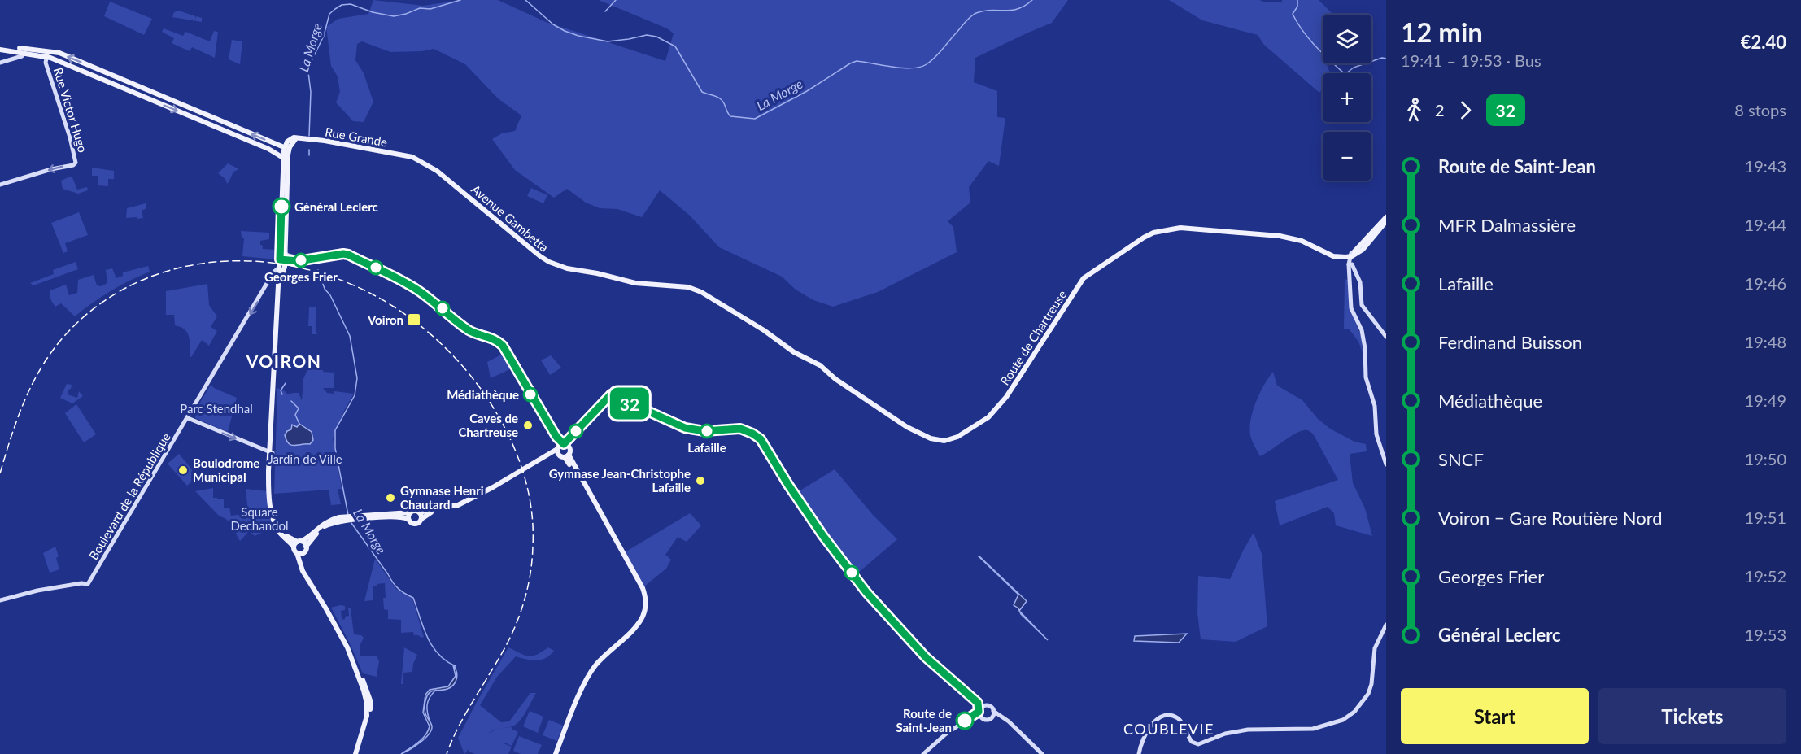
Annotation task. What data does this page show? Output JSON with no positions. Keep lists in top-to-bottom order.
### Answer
{
  "streets": {
    "main road": ["Rue Grande", "Avenue Gambetta", "Route de Chartreuse"],
    "street": ["Rue Victor Hugo", "Boulevard de la République"]
  },
  "crossings": [
    ["Rue Grande", "Avenue Gambetta"],
    ["Avenue Gambetta", "Route de Chartreuse"]
  ],
  "one_way": ["Boulevard de la République"],
  "districts": ["VOIRON", "COUBLEVIE"],
  "water": ["La Morge"],
  "parks": ["Parc Stendhal", "Jardin de Ville", "Square Dechandol"],
  "places": {
    "other": [
      "Général Leclerc",
      "Georges Frier",
      "Médiathèque",
      "Caves de Chartreuse",
      "Lafaille",
      "Boulodrome Municipal",
      "Gymnase Jean-Christophe Lafaille",
      "Gymnase Henri Chautard",
      "Route de Saint-Jean"
    ],
    "transit": ["Voiron"]
  },
  "lines": ["bus line 32"],
  "page": {
    "on_map": "32",
    "heading": ["12 min", "19:41 – 19:53 · Bus", "€2.40"],
    "map_buttons": ["+", "−"],
    "legs": ["2", "32", "8 stops"],
    "list": [
      {
        "name": "Route de Saint-Jean",
        "value": "19:43"
      },
      {
        "name": "MFR Dalmassière",
        "value": "19:44"
      },
      {
        "name": "Lafaille",
        "value": "19:46"
      },
      {
        "name": "Ferdinand Buisson",
        "value": "19:48"
      },
      {
        "name": "Médiathèque",
        "value": "19:49"
      },
      {
        "name": "SNCF",
        "value": "19:50"
      },
      {
        "name": "Voiron − Gare Routière Nord",
        "value": "19:51"
      },
      {
        "name": "Georges Frier",
        "value": "19:52"
      },
      {
        "name": "Général Leclerc",
        "value": "19:53"
      }
    ],
    "buttons": ["Start", "Tickets"]
  }
}
